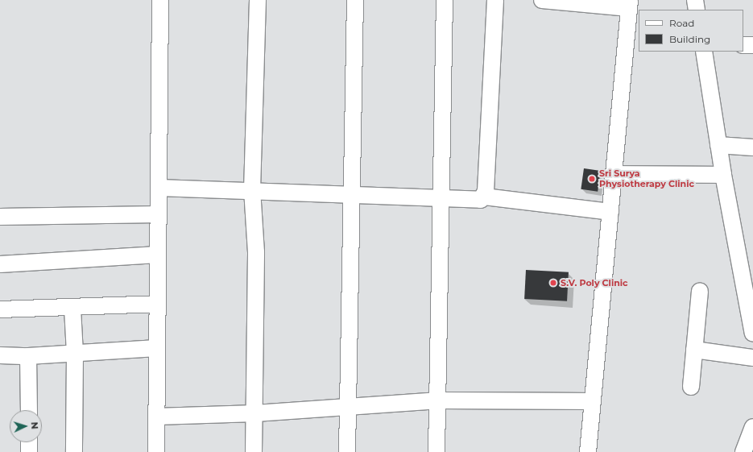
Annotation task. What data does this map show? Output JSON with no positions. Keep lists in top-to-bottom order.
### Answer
{
  "places": ["Sri Surya Physiotherapy Clinic", "S.V. Poly Clinic"],
  "legend": ["Road", "Building"],
  "north": "right"
}
